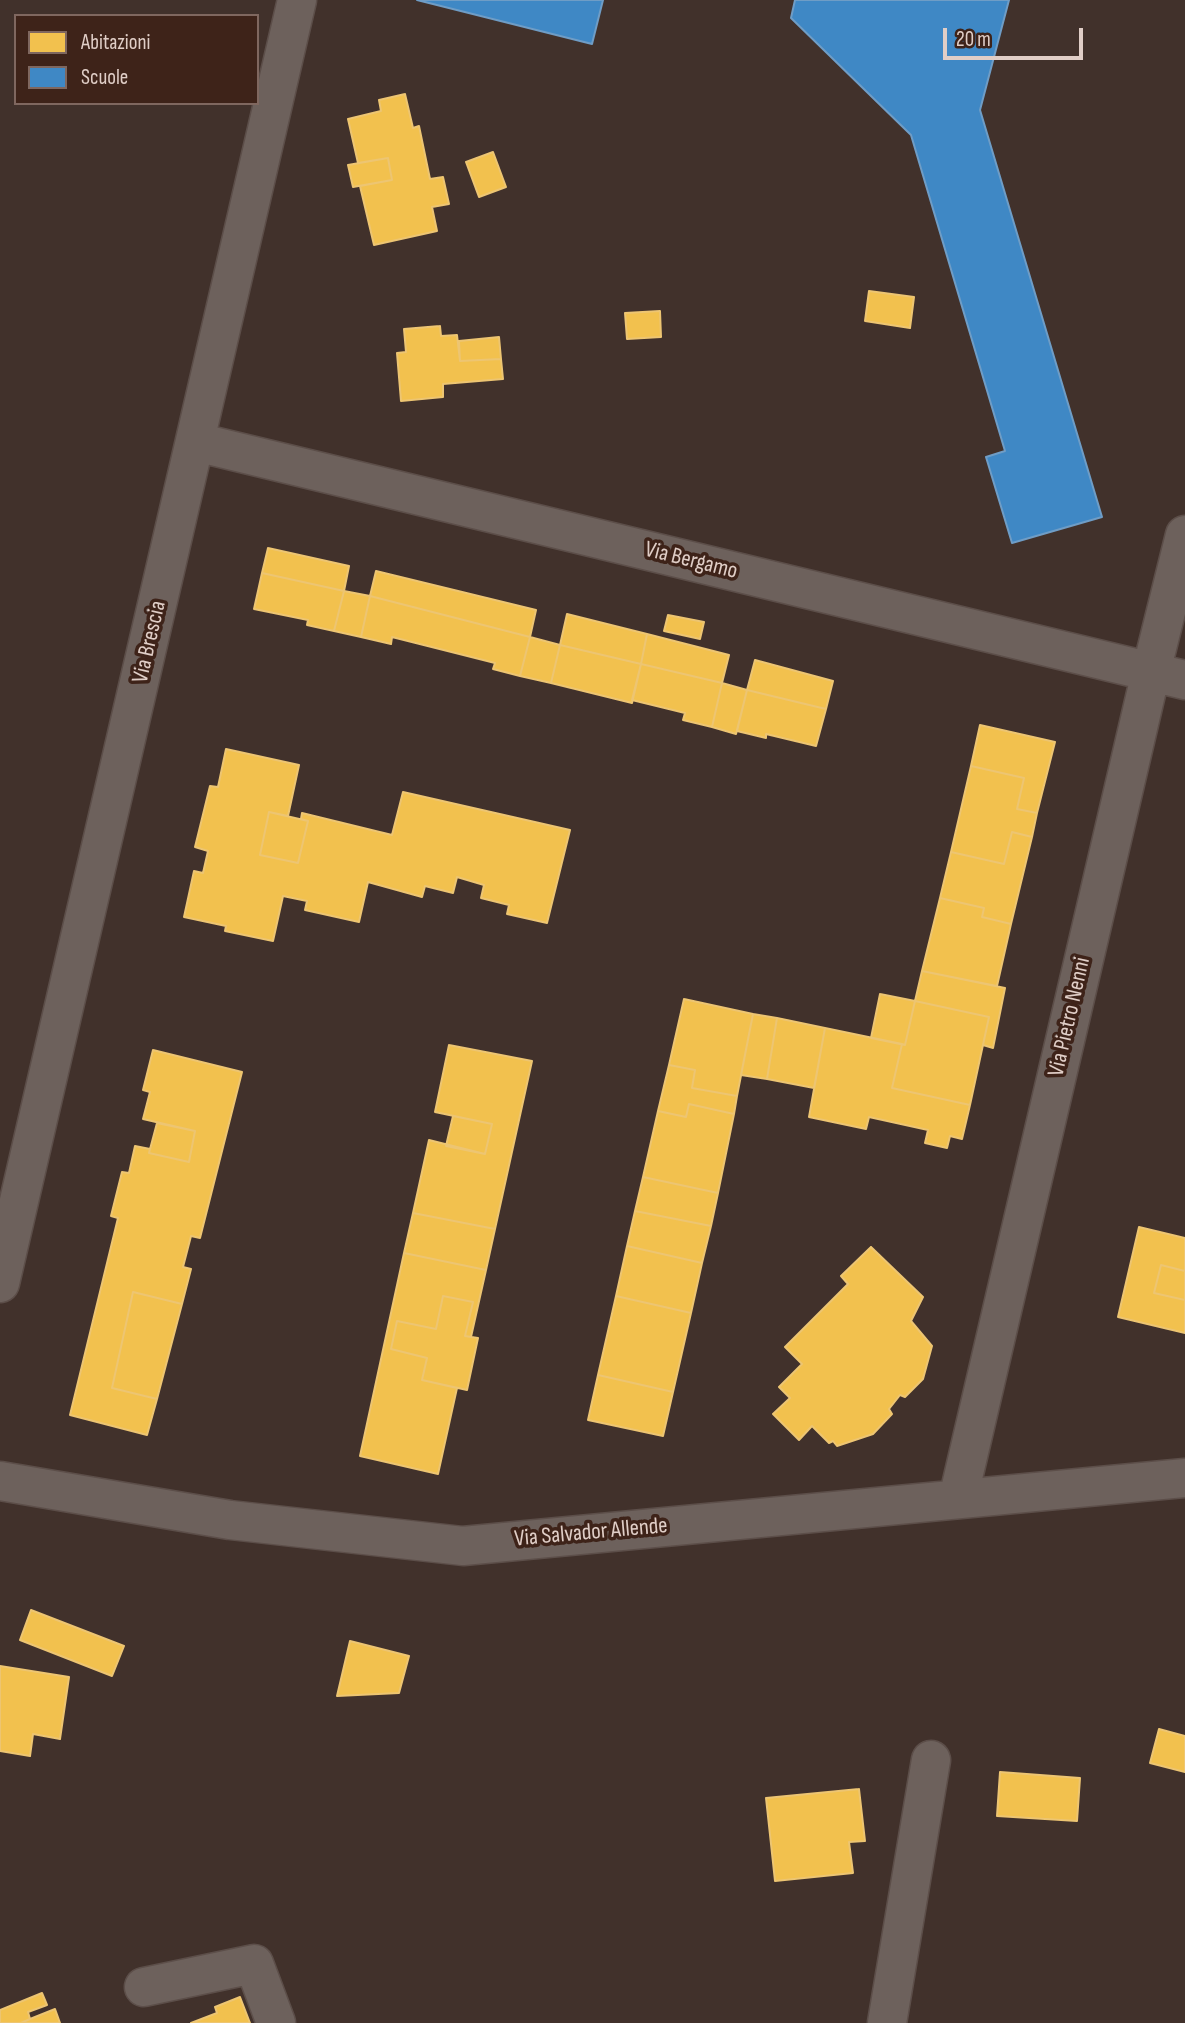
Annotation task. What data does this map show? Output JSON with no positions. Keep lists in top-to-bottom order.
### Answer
{
  "streets": {
    "street": [
      "Via Bergamo",
      "Via Brescia",
      "Via Pietro Nenni",
      "Via Salvador Allende"
    ]
  },
  "crossings": [
    ["Via Bergamo", "Via Brescia"],
    ["Via Bergamo", "Via Pietro Nenni"],
    ["Via Pietro Nenni", "Via Salvador Allende"]
  ],
  "legend": ["Abitazioni", "Scuole"],
  "scale_bar": "20 m"
}
